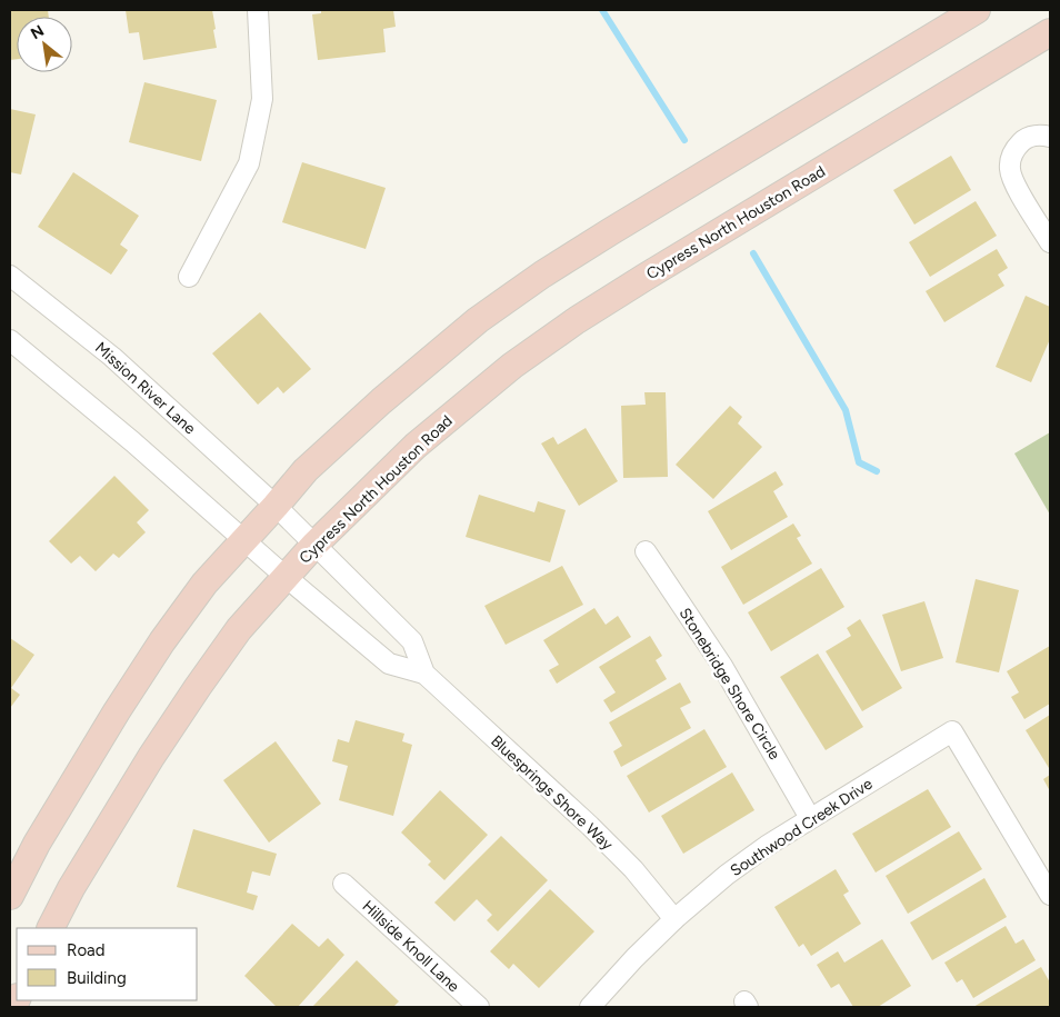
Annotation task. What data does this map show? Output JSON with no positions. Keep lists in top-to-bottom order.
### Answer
{
  "streets": {
    "main road": ["Cypress North Houston Road"],
    "street": [
      "Mission River Lane",
      "Stonebridge Shore Circle",
      "Bluesprings Shore Way",
      "Southwood Creek Drive",
      "Hillside Knoll Lane"
    ]
  },
  "crossings": [
    ["Cypress North Houston Road", "Bluesprings Shore Way"],
    ["Mission River Lane", "Bluesprings Shore Way"],
    ["Stonebridge Shore Circle", "Southwood Creek Drive"],
    ["Bluesprings Shore Way", "Southwood Creek Drive"]
  ],
  "legend": ["Road", "Building"],
  "north": "top left"
}
